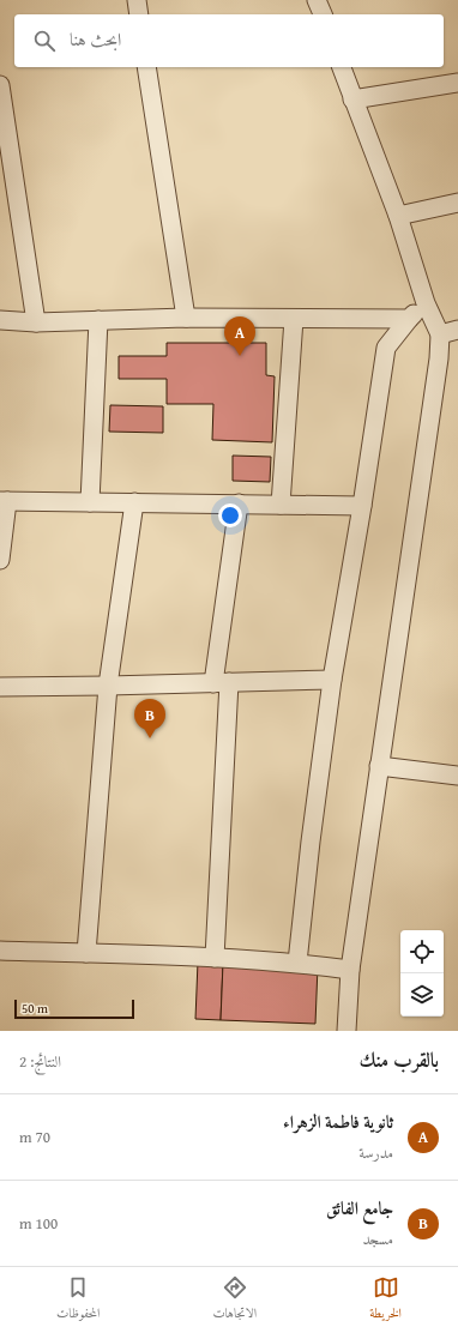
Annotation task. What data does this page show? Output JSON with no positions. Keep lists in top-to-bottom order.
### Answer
{
  "scale_bar": "50 m",
  "page": {
    "search": "ابحث هنا",
    "pins": ["A", "B"],
    "scale": "50 m",
    "heading": ["بالقرب منك", "النتائج: 2"],
    "list": [
      {
        "mark": "A",
        "name": "ثانوية فاطمة الزهراء",
        "note": "مدرسة",
        "value": "70 m"
      },
      {
        "mark": "B",
        "name": "جامع الفائق",
        "note": "مسجد",
        "value": "100 m"
      }
    ],
    "nav": ["الخريطة", "الاتجاهات", "المحفوظات"]
  }
}
